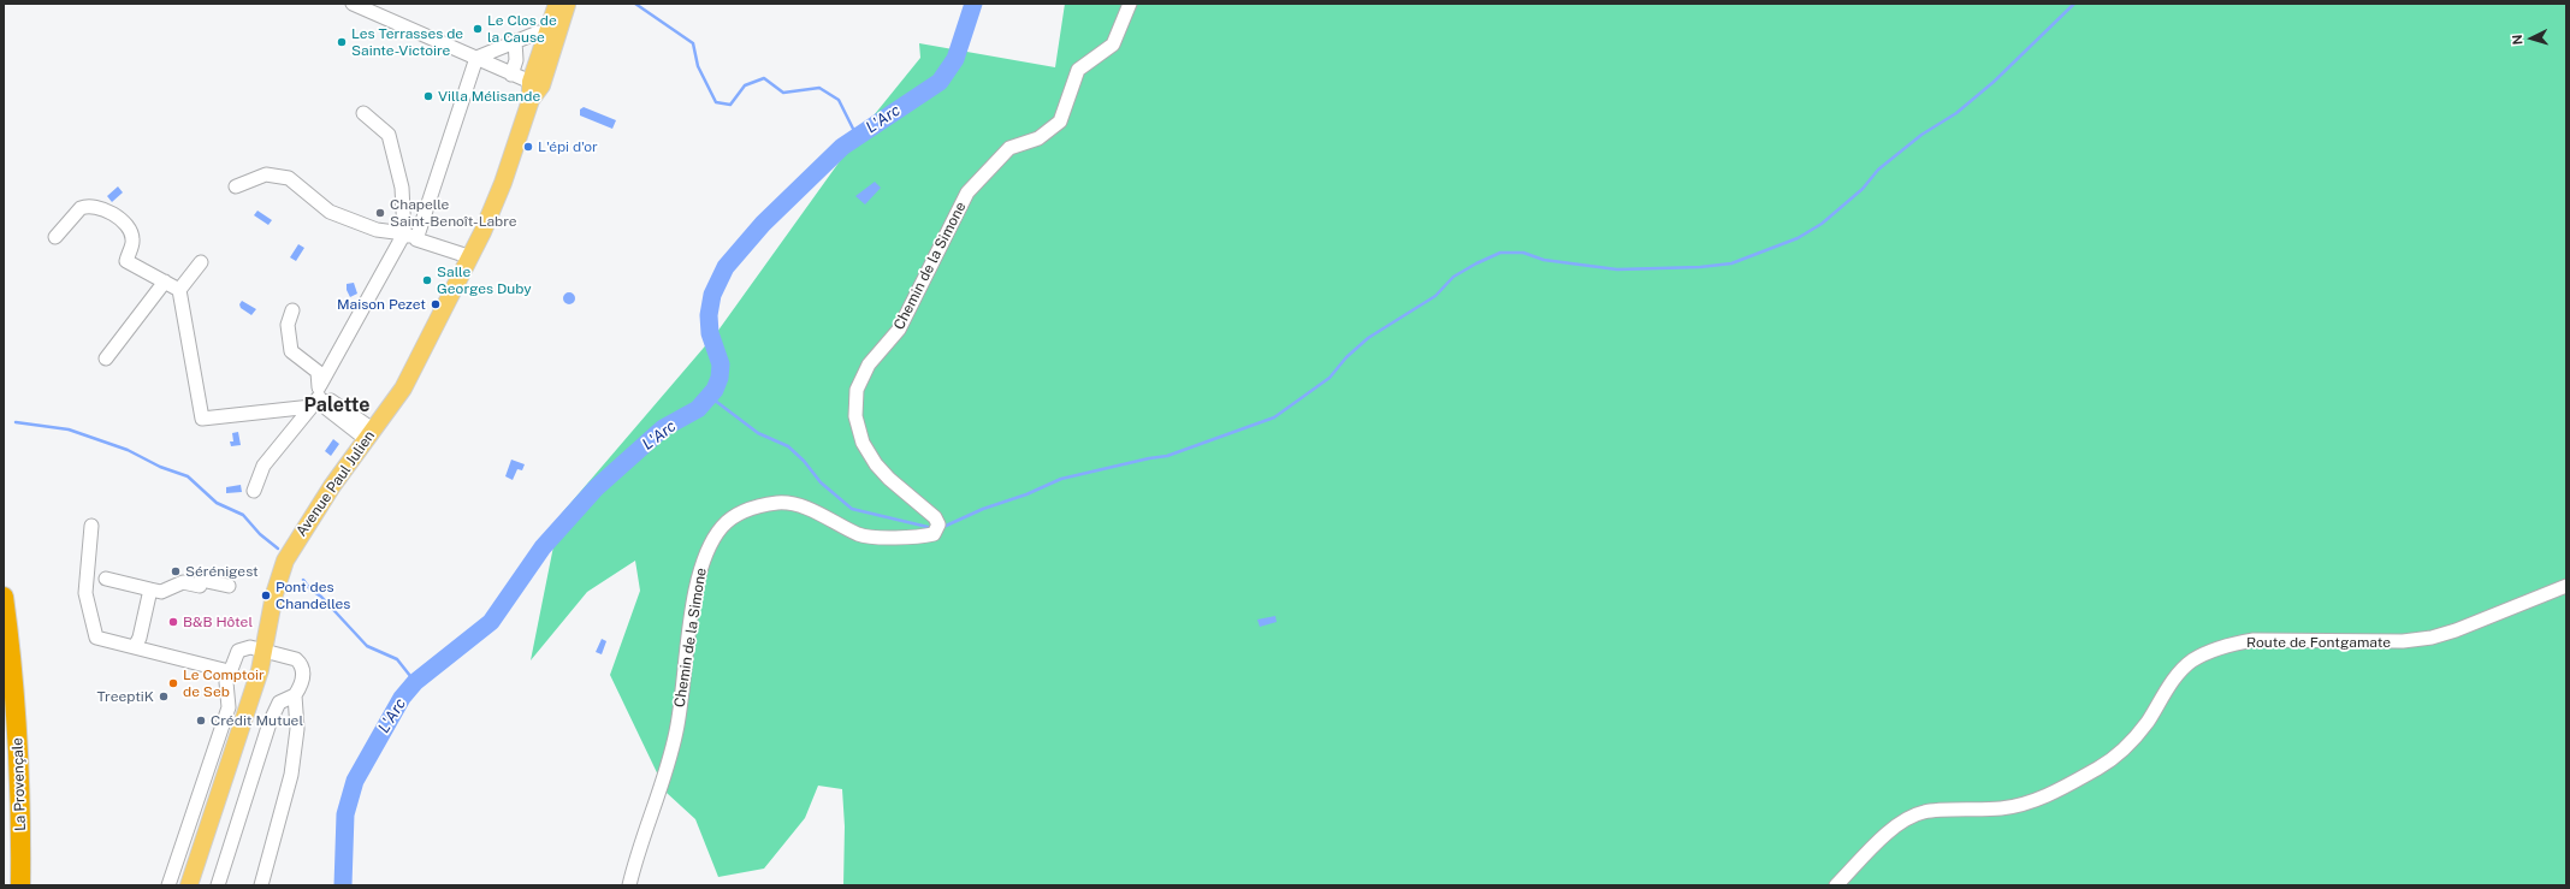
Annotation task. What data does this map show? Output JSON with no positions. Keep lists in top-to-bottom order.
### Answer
{
  "streets": {
    "highway": ["La Provençale"],
    "main road": ["Avenue Paul Julien"],
    "street": ["Chemin de la Simone", "Route de Fontgamate"]
  },
  "districts": ["Palette"],
  "water": ["L'Arc"],
  "places": [
    "Le Clos de la Cause",
    "Les Terrasses de Sainte-Victoire",
    "Villa Mélisande",
    "L'épi d'or",
    "Chapelle Saint-Benoît-Labre",
    "Salle Georges Duby",
    "Maison Pezet",
    "Sérénigest",
    "Pont des Chandelles",
    "B&B Hôtel",
    "Le Comptoir de Seb",
    "TreeptiK",
    "Crédit Mutuel"
  ],
  "north": "left"
}
